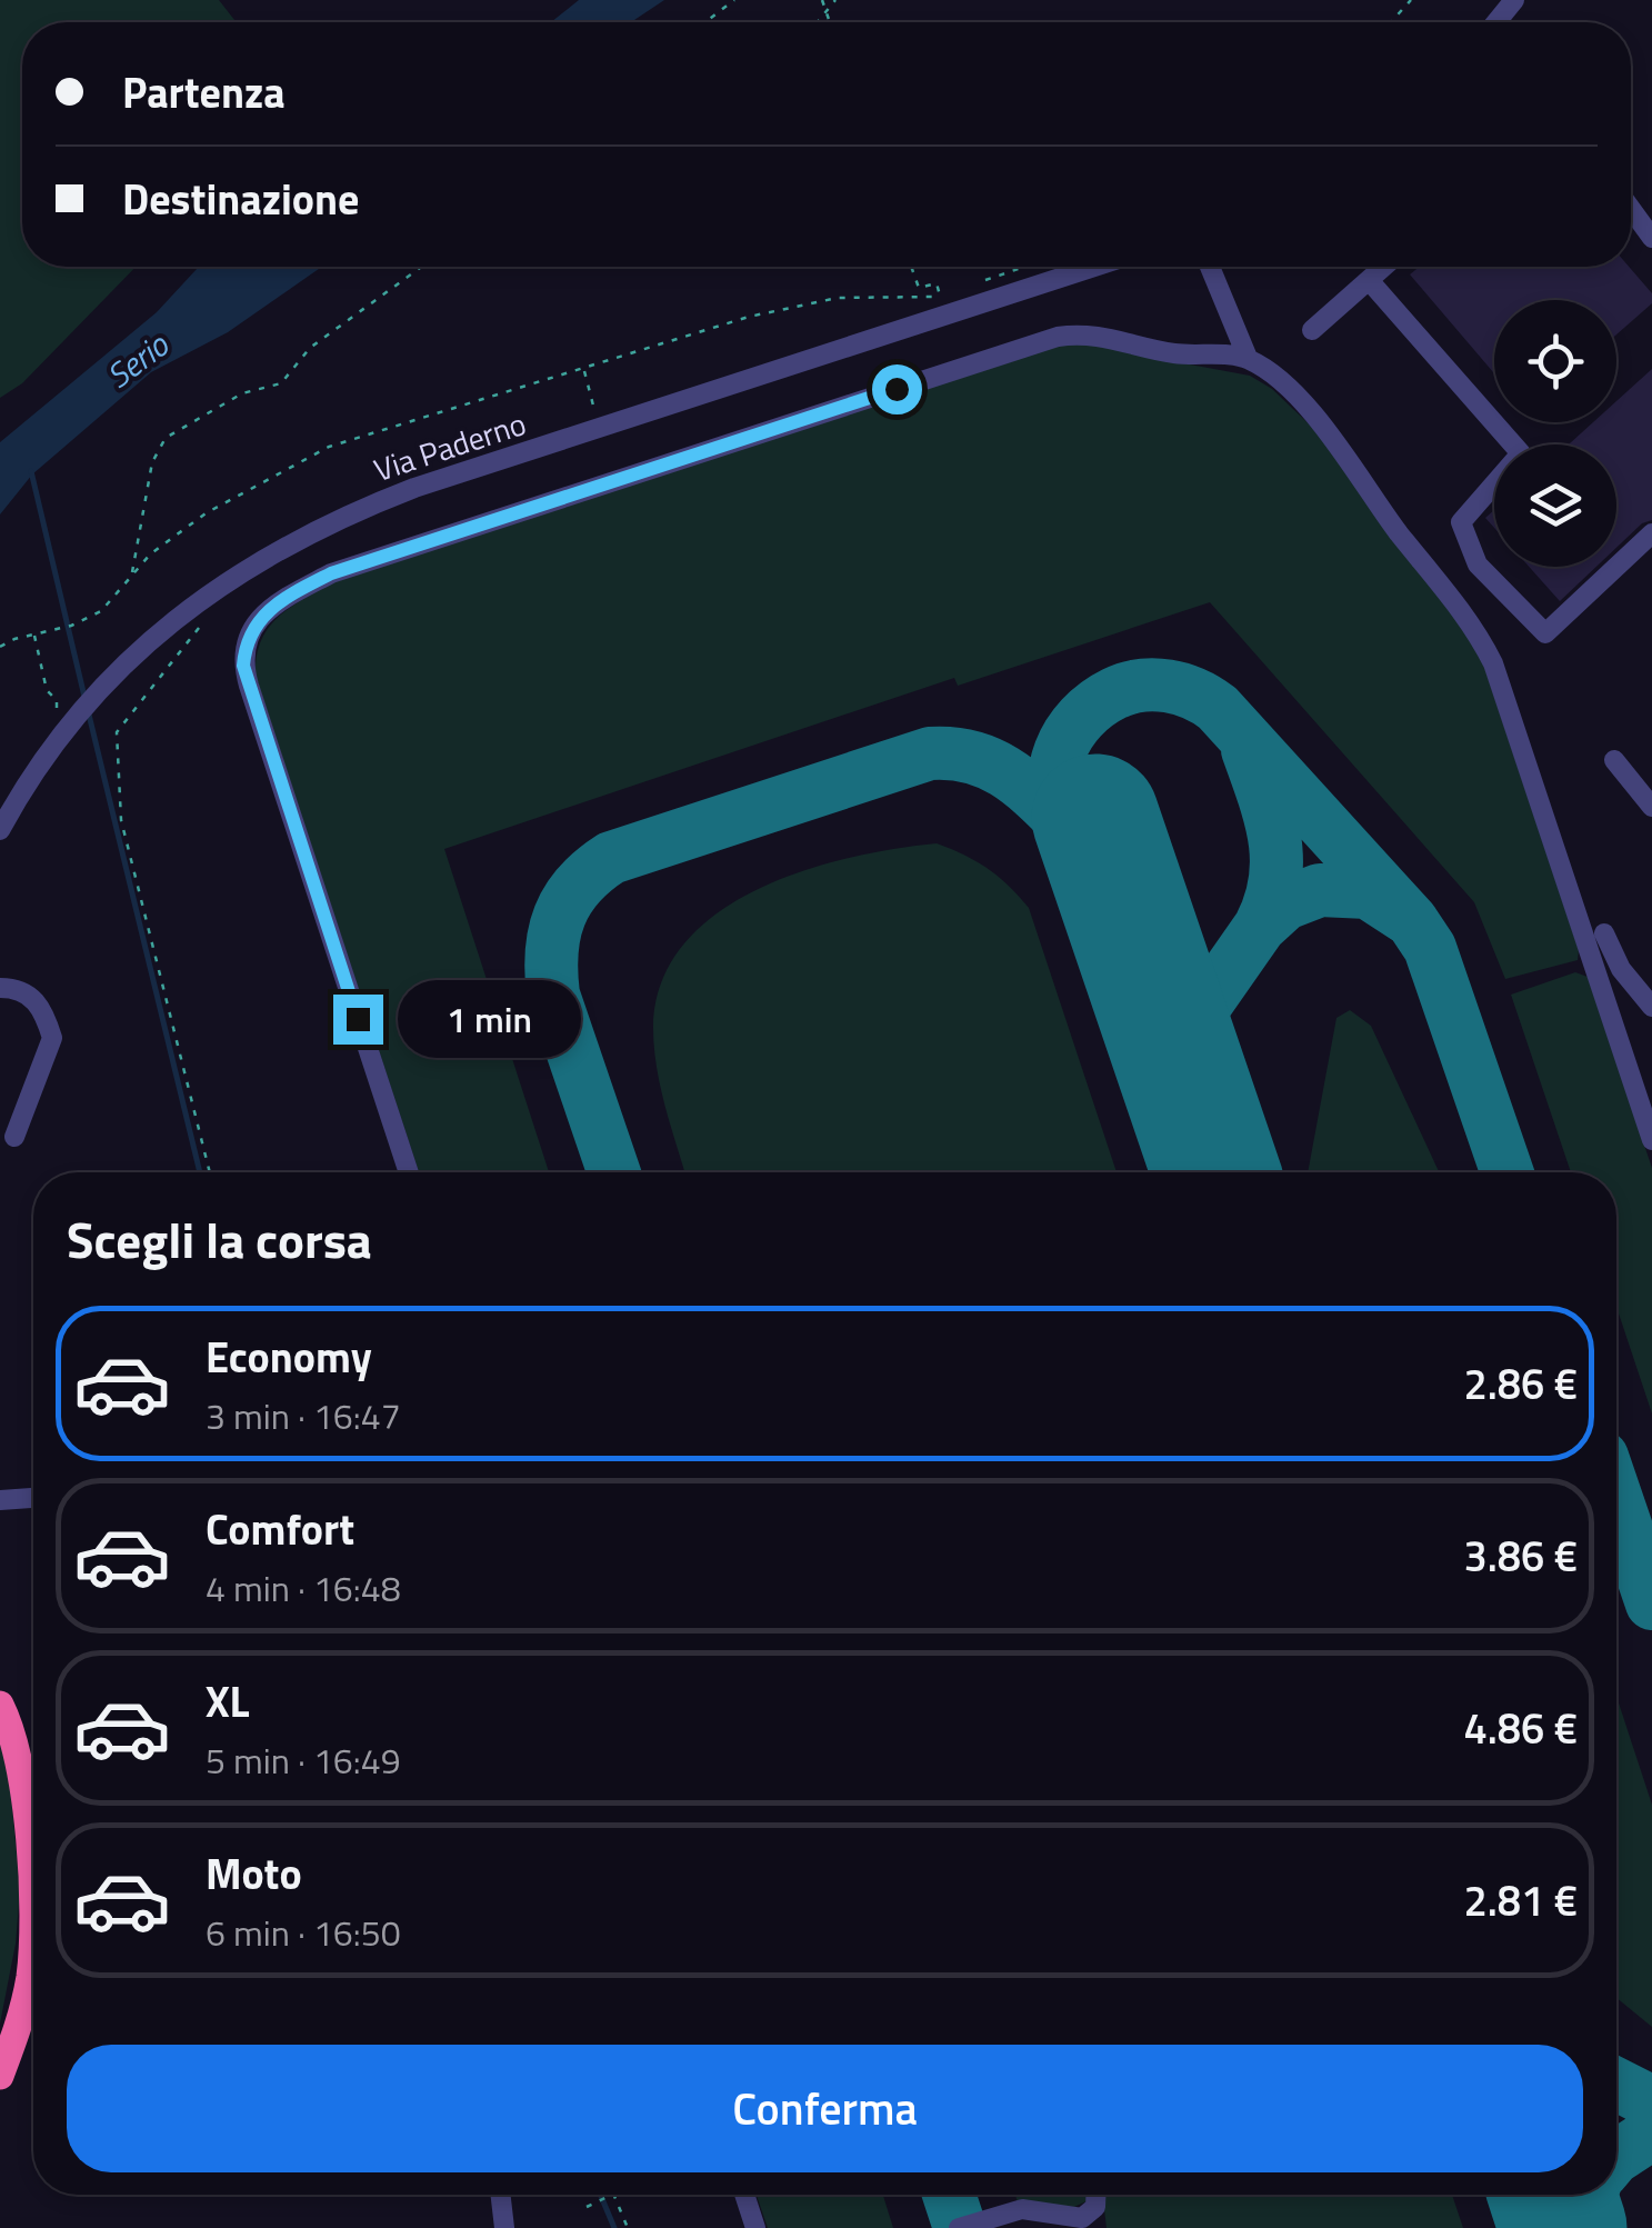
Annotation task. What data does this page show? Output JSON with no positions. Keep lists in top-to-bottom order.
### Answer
{
  "streets": {
    "street": ["Via Paderno"]
  },
  "water": ["Serio"],
  "page": {
    "banner": ["Partenza", "Destinazione"],
    "bubble": "1 min",
    "heading": "Scegli la corsa",
    "list": [
      {
        "name": "Economy",
        "note": "3 min · 16:47",
        "value": "2.86 €"
      },
      {
        "name": "Comfort",
        "note": "4 min · 16:48",
        "value": "3.86 €"
      },
      {
        "name": "XL",
        "note": "5 min · 16:49",
        "value": "4.86 €"
      },
      {
        "name": "Moto",
        "note": "6 min · 16:50",
        "value": "2.81 €"
      }
    ],
    "buttons": "Conferma"
  }
}
